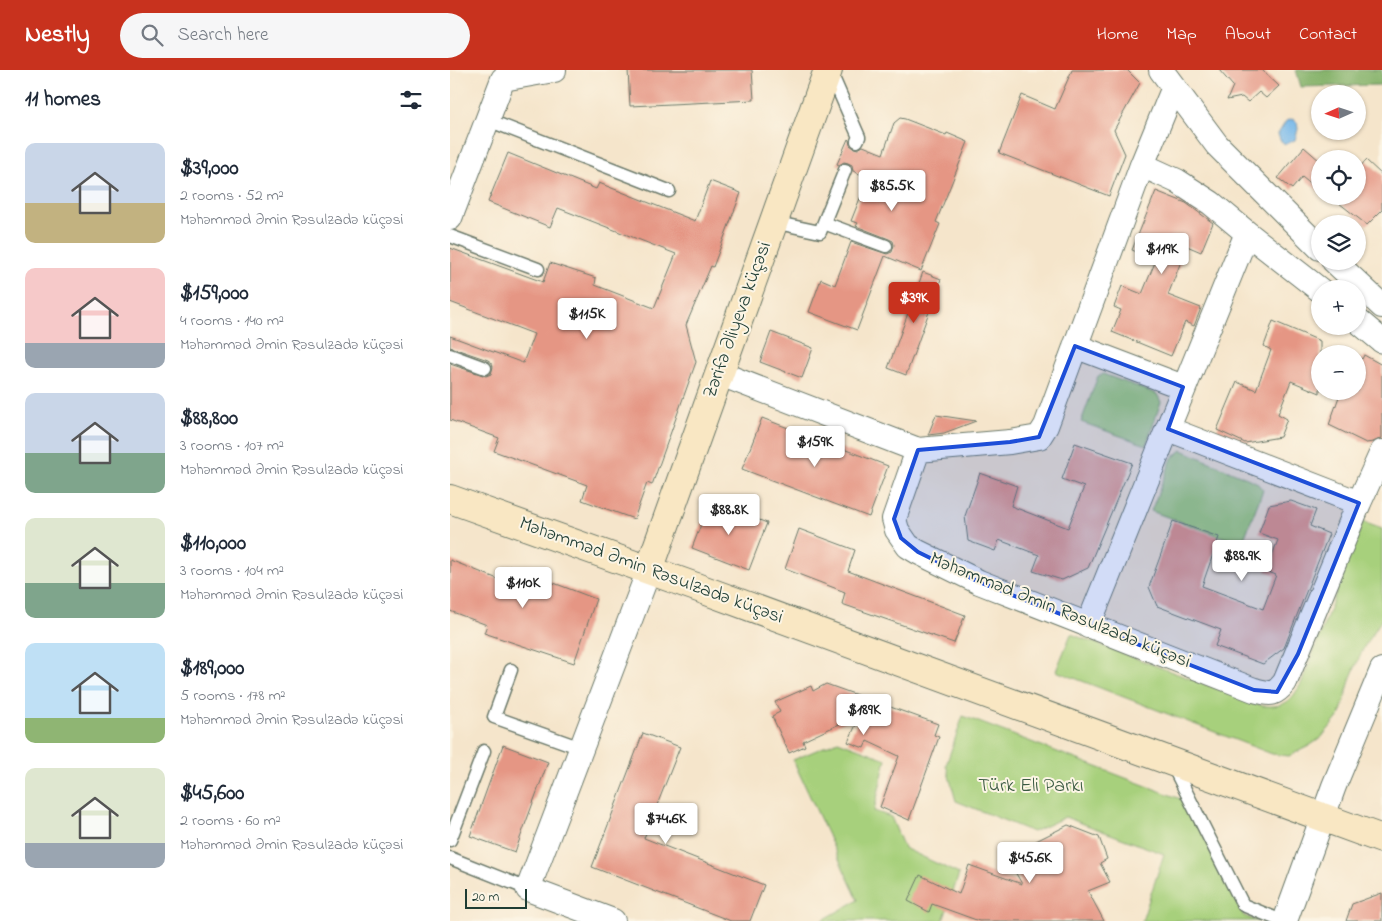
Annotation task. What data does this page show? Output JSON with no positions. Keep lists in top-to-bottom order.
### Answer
{
  "streets": {
    "main road": ["Zərifə Əliyeva küçəsi", "Məhəmməd Əmin Rəsulzadə küçəsi"]
  },
  "crossings": [
    ["Zərifə Əliyeva küçəsi", "Məhəmməd Əmin Rəsulzadə küçəsi"]
  ],
  "parks": ["Türk Eli Parkı"],
  "scale_bar": "20 m",
  "north": "left",
  "page": {
    "header": "Nestly",
    "search": "Search here",
    "nav": [
      "Home",
      "Map",
      "About",
      "Contact"
    ],
    "heading": "11 homes",
    "map_buttons": ["+", "−"],
    "list": [
      {
        "name": "$39,000",
        "note": "2 rooms · 52 m² · Məhəmməd Əmin Rəsulzadə küçəsi"
      },
      {
        "name": "$159,000",
        "note": "4 rooms · 140 m² · Məhəmməd Əmin Rəsulzadə küçəsi"
      },
      {
        "name": "$88,800",
        "note": "3 rooms · 107 m² · Məhəmməd Əmin Rəsulzadə küçəsi"
      },
      {
        "name": "$110,000",
        "note": "3 rooms · 104 m² · Məhəmməd Əmin Rəsulzadə küçəsi"
      },
      {
        "name": "$189,000",
        "note": "5 rooms · 178 m² · Məhəmməd Əmin Rəsulzadə küçəsi"
      },
      {
        "name": "$45,600",
        "note": "2 rooms · 60 m² · Məhəmməd Əmin Rəsulzadə küçəsi"
      }
    ],
    "price": [
      "$85.5K",
      "$119K",
      "$39K",
      "$115K",
      "$159K",
      "$88.8K",
      "$88.9K",
      "$110K",
      "$189K",
      "$74.6K",
      "$45.6K"
    ],
    "scale": "20 m"
  }
}
